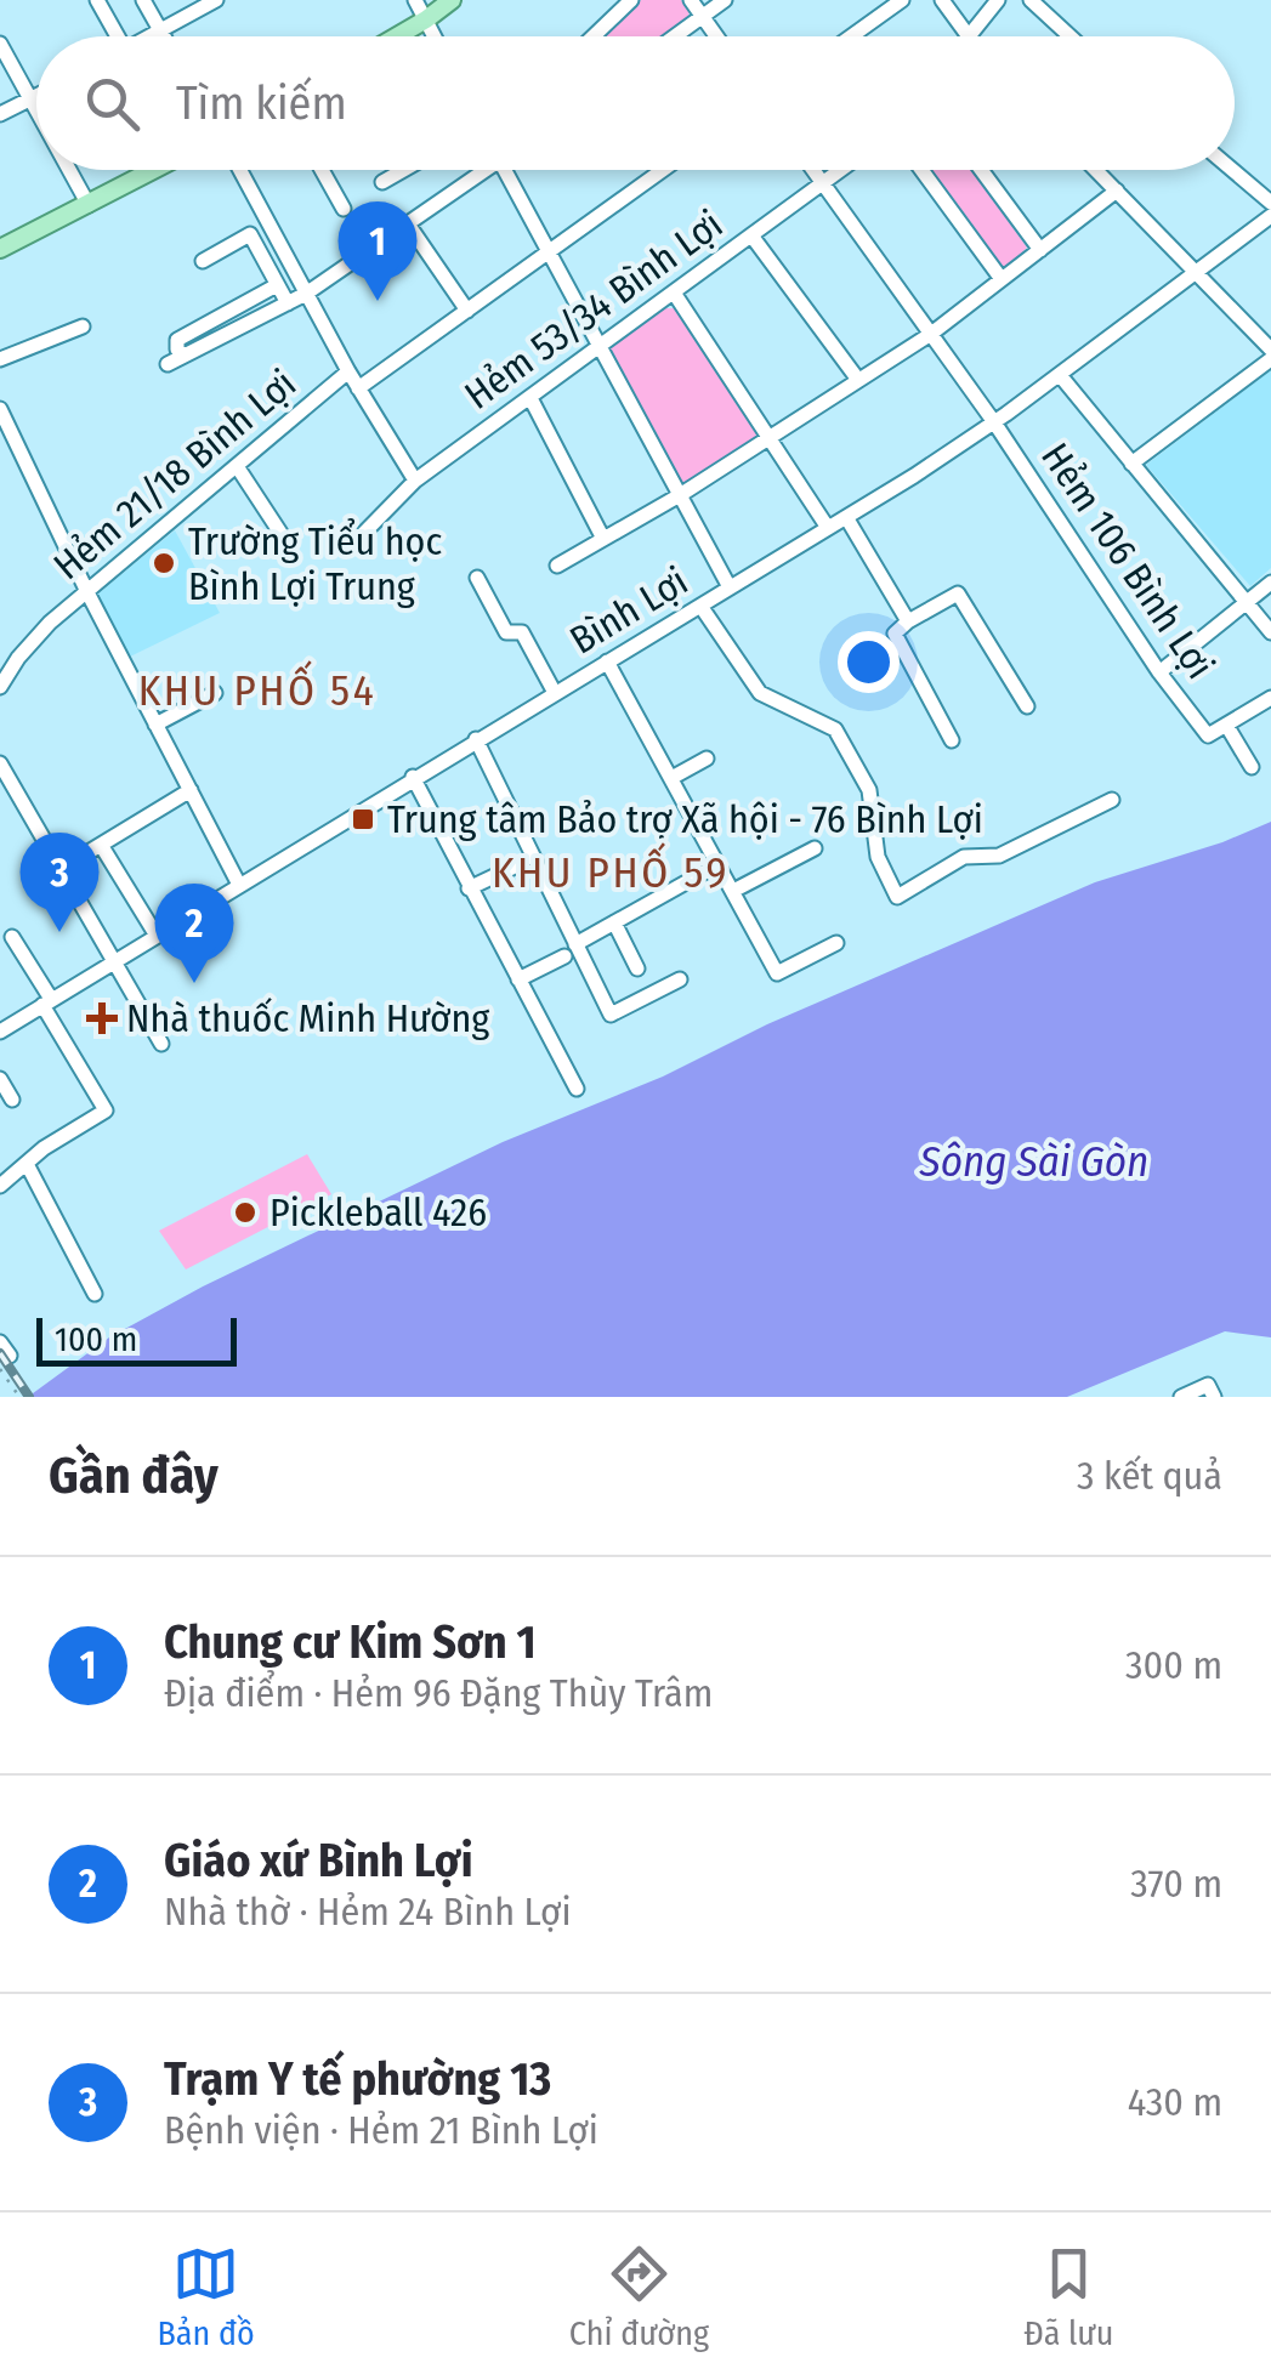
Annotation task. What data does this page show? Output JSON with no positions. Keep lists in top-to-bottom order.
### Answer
{
  "streets": {
    "street": [
      "Hẻm 53/34 Bình Lợi",
      "Hẻm 21/18 Bình Lợi",
      "Hẻm 106 Bình Lợi",
      "Bình Lợi"
    ]
  },
  "crossings": [
    ["Hẻm 53/34 Bình Lợi", "Hẻm 106 Bình Lợi"],
    ["Hẻm 106 Bình Lợi", "Bình Lợi"]
  ],
  "districts": ["KHU PHỐ 54", "KHU PHỐ 59"],
  "water": ["Sông Sài Gòn"],
  "places": {
    "other": ["Trường Tiểu học Bình Lợi Trung", "Pickleball 426"],
    "transit": ["Trung tâm Bảo trợ Xã hội - 76 Bình Lợi"],
    "health": ["Nhà thuốc Minh Hường"]
  },
  "scale_bar": "100 m",
  "page": {
    "search": "Tìm kiếm",
    "pins": ["1", "3", "2"],
    "scale": "100 m",
    "heading": ["Gần đây", "3 kết quả"],
    "list": [
      {
        "mark": "1",
        "name": "Chung cư Kim Sơn 1",
        "note": "Địa điểm · Hẻm 96 Đặng Thùy Trâm",
        "value": "300 m"
      },
      {
        "mark": "2",
        "name": "Giáo xứ Bình Lợi",
        "note": "Nhà thờ · Hẻm 24 Bình Lợi",
        "value": "370 m"
      },
      {
        "mark": "3",
        "name": "Trạm Y tế phường 13",
        "note": "Bệnh viện · Hẻm 21 Bình Lợi",
        "value": "430 m"
      }
    ],
    "nav": ["Bản đồ", "Chỉ đường", "Đã lưu"]
  }
}
